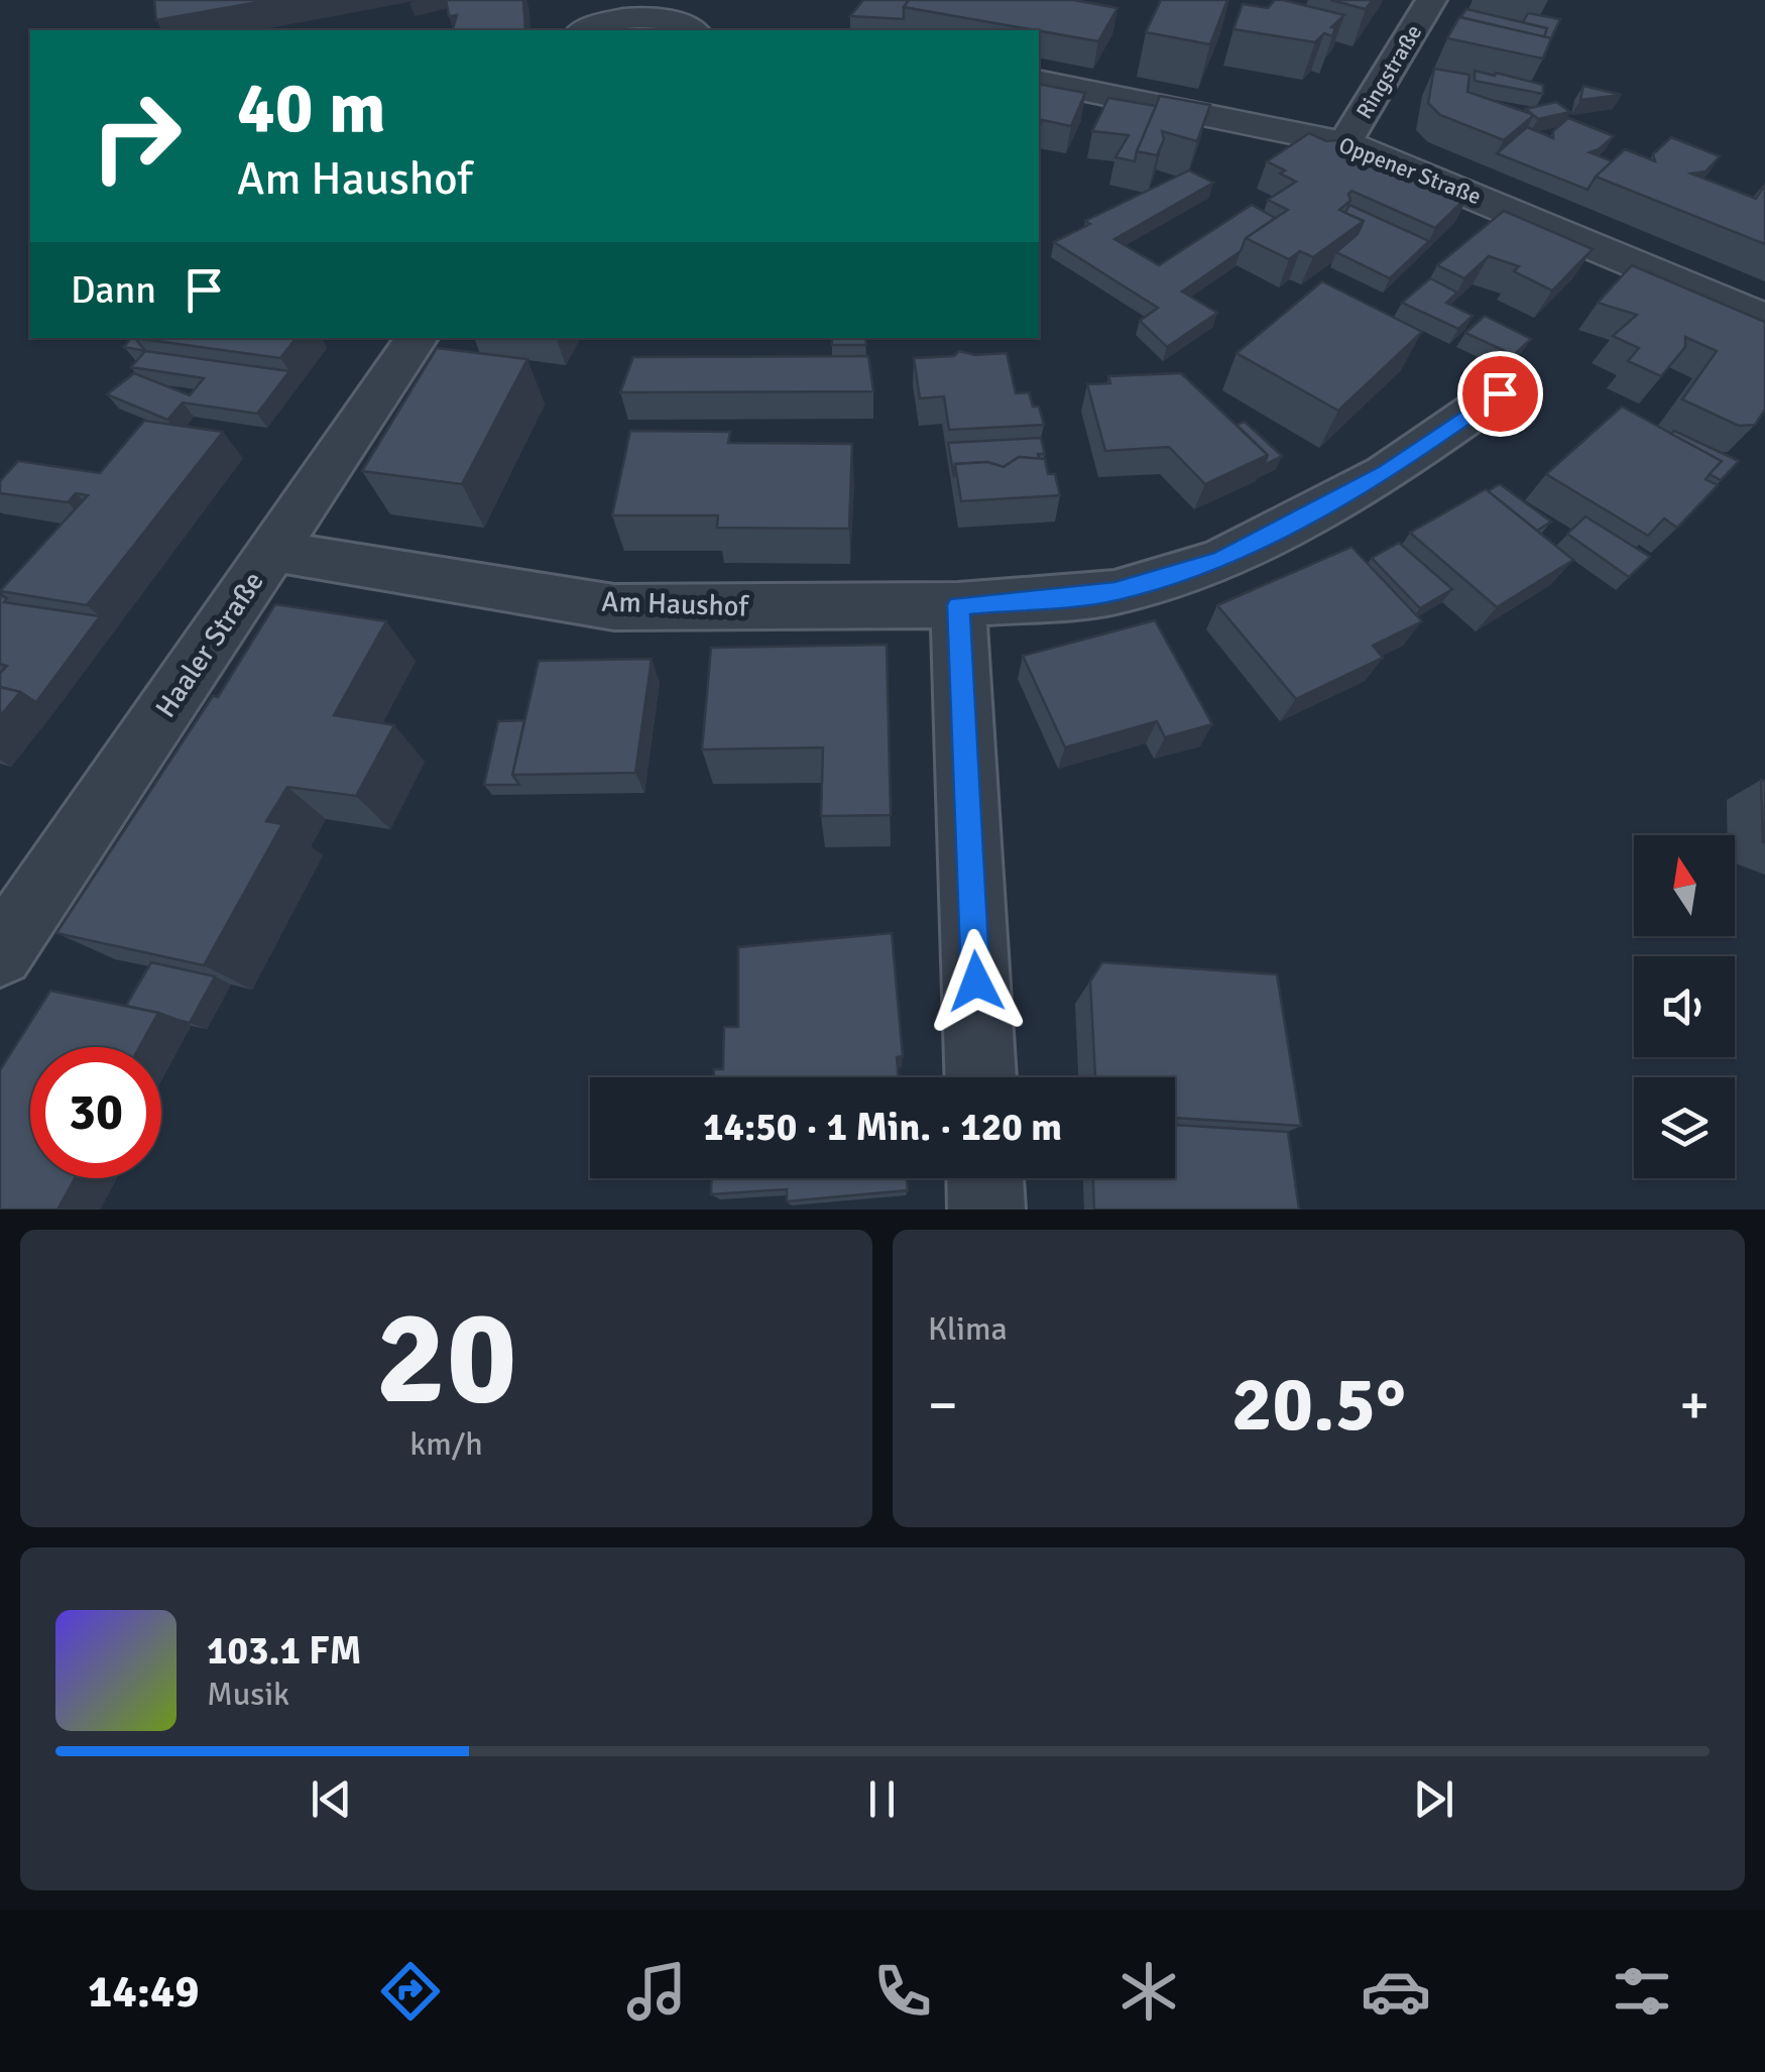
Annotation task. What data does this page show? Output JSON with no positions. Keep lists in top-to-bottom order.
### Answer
{
  "streets": {
    "street": [
      "Ringstraße",
      "Oppener Straße",
      "Am Haushof",
      "Haaler Straße"
    ]
  },
  "crossings": [
    ["Ringstraße", "Oppener Straße"],
    ["Am Haushof", "Haaler Straße"]
  ],
  "north": "top",
  "page": {
    "turn": ["40 m", "Am Haushof"],
    "then": "Dann",
    "limit": "30",
    "trip": "14:50 · 1 Min. · 120 m",
    "tile": [
      ["20", "km/h"],
      "Klima"
    ],
    "heat": ["−", "20.5°", "+"],
    "song": ["103.1 FM", "Musik"],
    "tabs": "14:49"
  }
}
